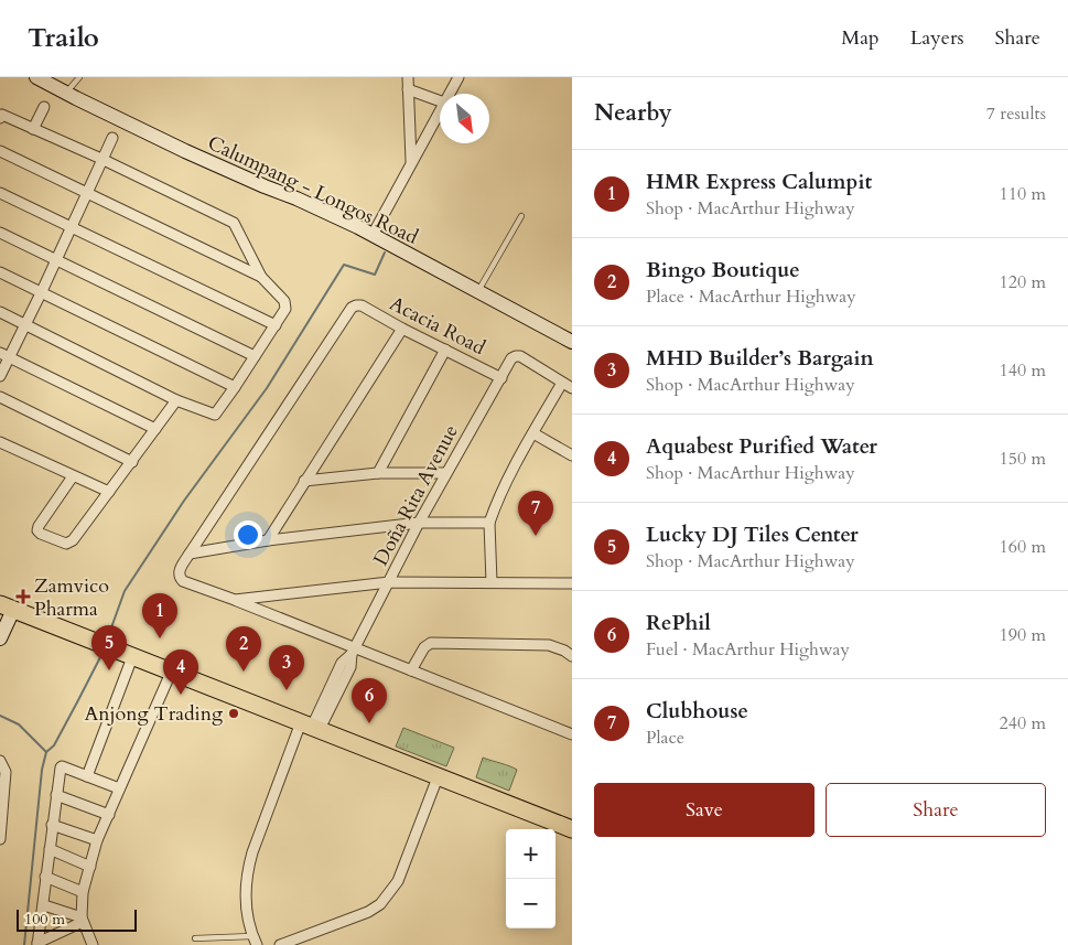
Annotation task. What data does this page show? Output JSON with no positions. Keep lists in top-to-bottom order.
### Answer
{
  "streets": {
    "street": ["Calumpang - Longos Road", "Acacia Road", "Doña Rita Avenue"]
  },
  "crossings": [
    ["Acacia Road", "Doña Rita Avenue"]
  ],
  "places": {
    "health": ["Zamvico Pharma"],
    "other": ["Anjong Trading"]
  },
  "scale_bar": "100 m",
  "north": "bottom right",
  "page": {
    "header": "Trailo",
    "nav": ["Map", "Layers", "Share"],
    "heading": ["Nearby", "7 results"],
    "list": [
      {
        "mark": "1",
        "name": "HMR Express Calumpit",
        "note": "Shop · MacArthur Highway",
        "value": "110 m"
      },
      {
        "mark": "2",
        "name": "Bingo Boutique",
        "note": "Place · MacArthur Highway",
        "value": "120 m"
      },
      {
        "mark": "3",
        "name": "MHD Builder’s Bargain",
        "note": "Shop · MacArthur Highway",
        "value": "140 m"
      },
      {
        "mark": "4",
        "name": "Aquabest Purified Water",
        "note": "Shop · MacArthur Highway",
        "value": "150 m"
      },
      {
        "mark": "5",
        "name": "Lucky DJ Tiles Center",
        "note": "Shop · MacArthur Highway",
        "value": "160 m"
      },
      {
        "mark": "6",
        "name": "RePhil",
        "note": "Fuel · MacArthur Highway",
        "value": "190 m"
      },
      {
        "mark": "7",
        "name": "Clubhouse",
        "note": "Place",
        "value": "240 m"
      }
    ],
    "pins": [
      "7",
      "1",
      "5",
      "2",
      "3",
      "4",
      "6"
    ],
    "buttons": ["Save", "Share"],
    "map_buttons": ["+", "−"],
    "scale": "100 m"
  }
}
